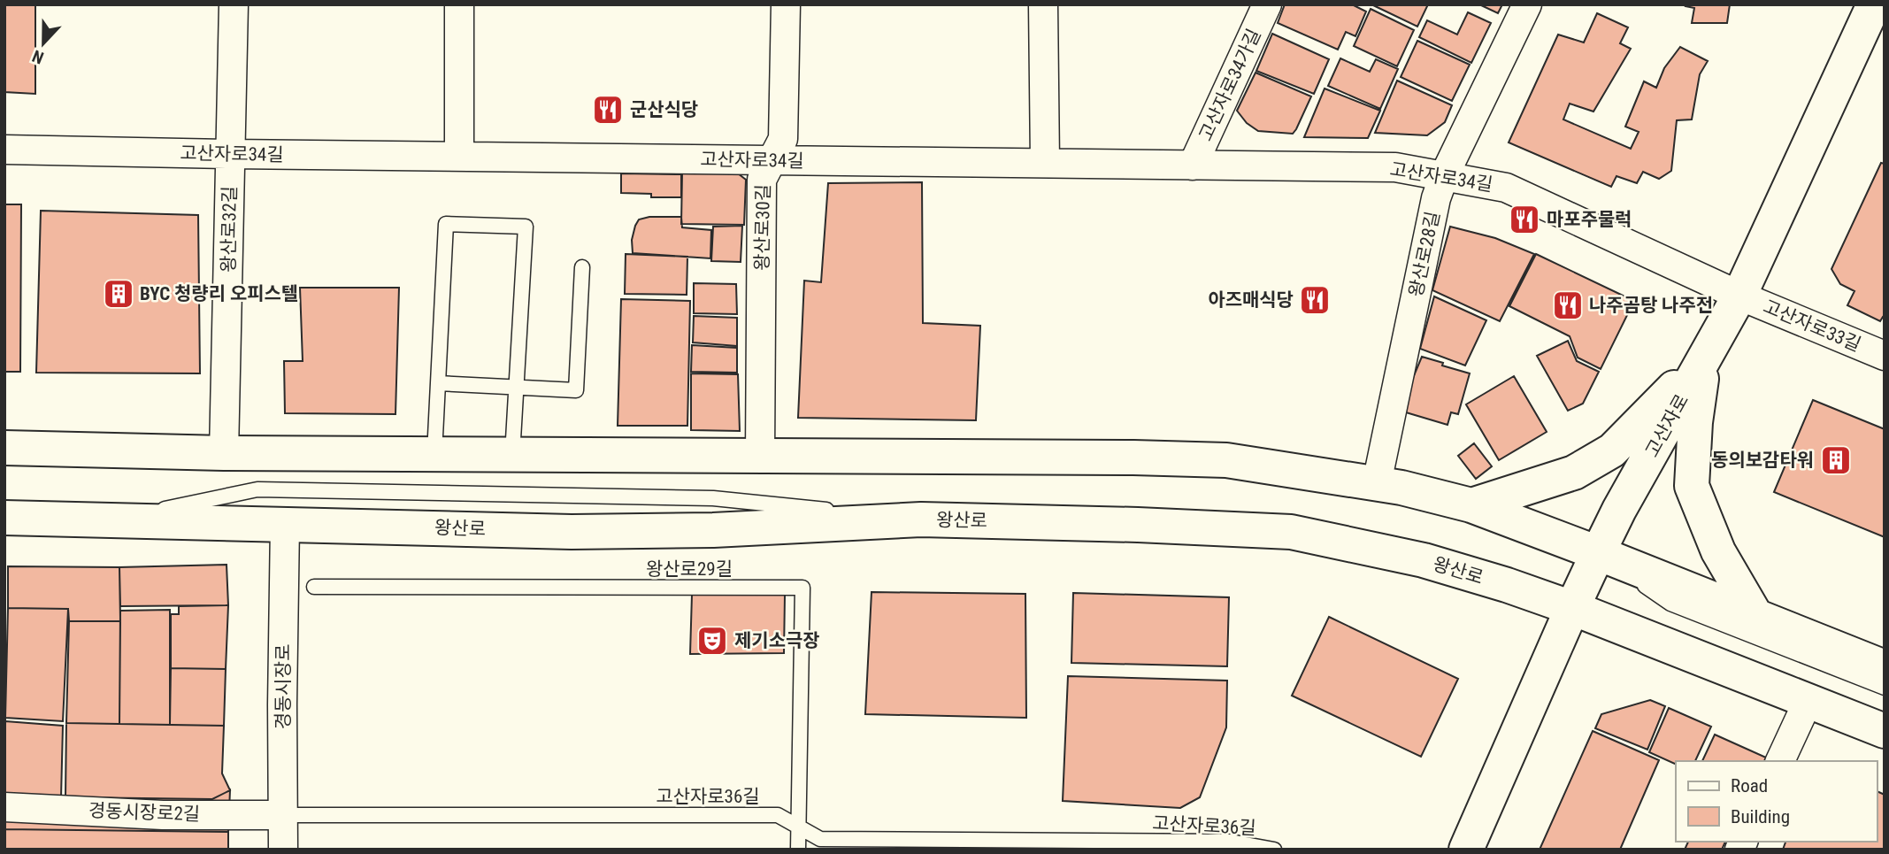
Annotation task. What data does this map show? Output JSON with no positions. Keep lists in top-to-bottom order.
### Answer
{
  "streets": {
    "main road": ["고산자로", "왕산로"],
    "street": [
      "고산자로34가길",
      "고산자로34길",
      "왕산로30길",
      "왕산로32길",
      "왕산로28길",
      "고산자로33길",
      "경동시장로",
      "경동시장로2길"
    ],
    "lane": ["왕산로29길", "고산자로36길"]
  },
  "crossings": [
    ["고산자로34가길", "고산자로34길"],
    ["고산자로34길", "왕산로30길"],
    ["고산자로34길", "왕산로32길"],
    ["고산자로34길", "왕산로28길"],
    ["고산자로34길", "고산자로33길"],
    ["고산자로34길", "고산자로"],
    ["고산자로33길", "고산자로"],
    ["고산자로", "왕산로"],
    ["왕산로", "경동시장로"],
    ["왕산로29길", "고산자로36길"],
    ["경동시장로", "고산자로36길"],
    ["경동시장로", "경동시장로2길"],
    ["고산자로36길", "경동시장로2길"]
  ],
  "places": {
    "restaurant": [
      "군산식당",
      "마포주물럭",
      "아즈매식당",
      "나주곰탕 나주전"
    ],
    "building": ["BYC 청량리 오피스텔", "동의보감타워"],
    "theatre": ["제기소극장"]
  },
  "legend": ["Road", "Building"],
  "north": "bottom"
}
